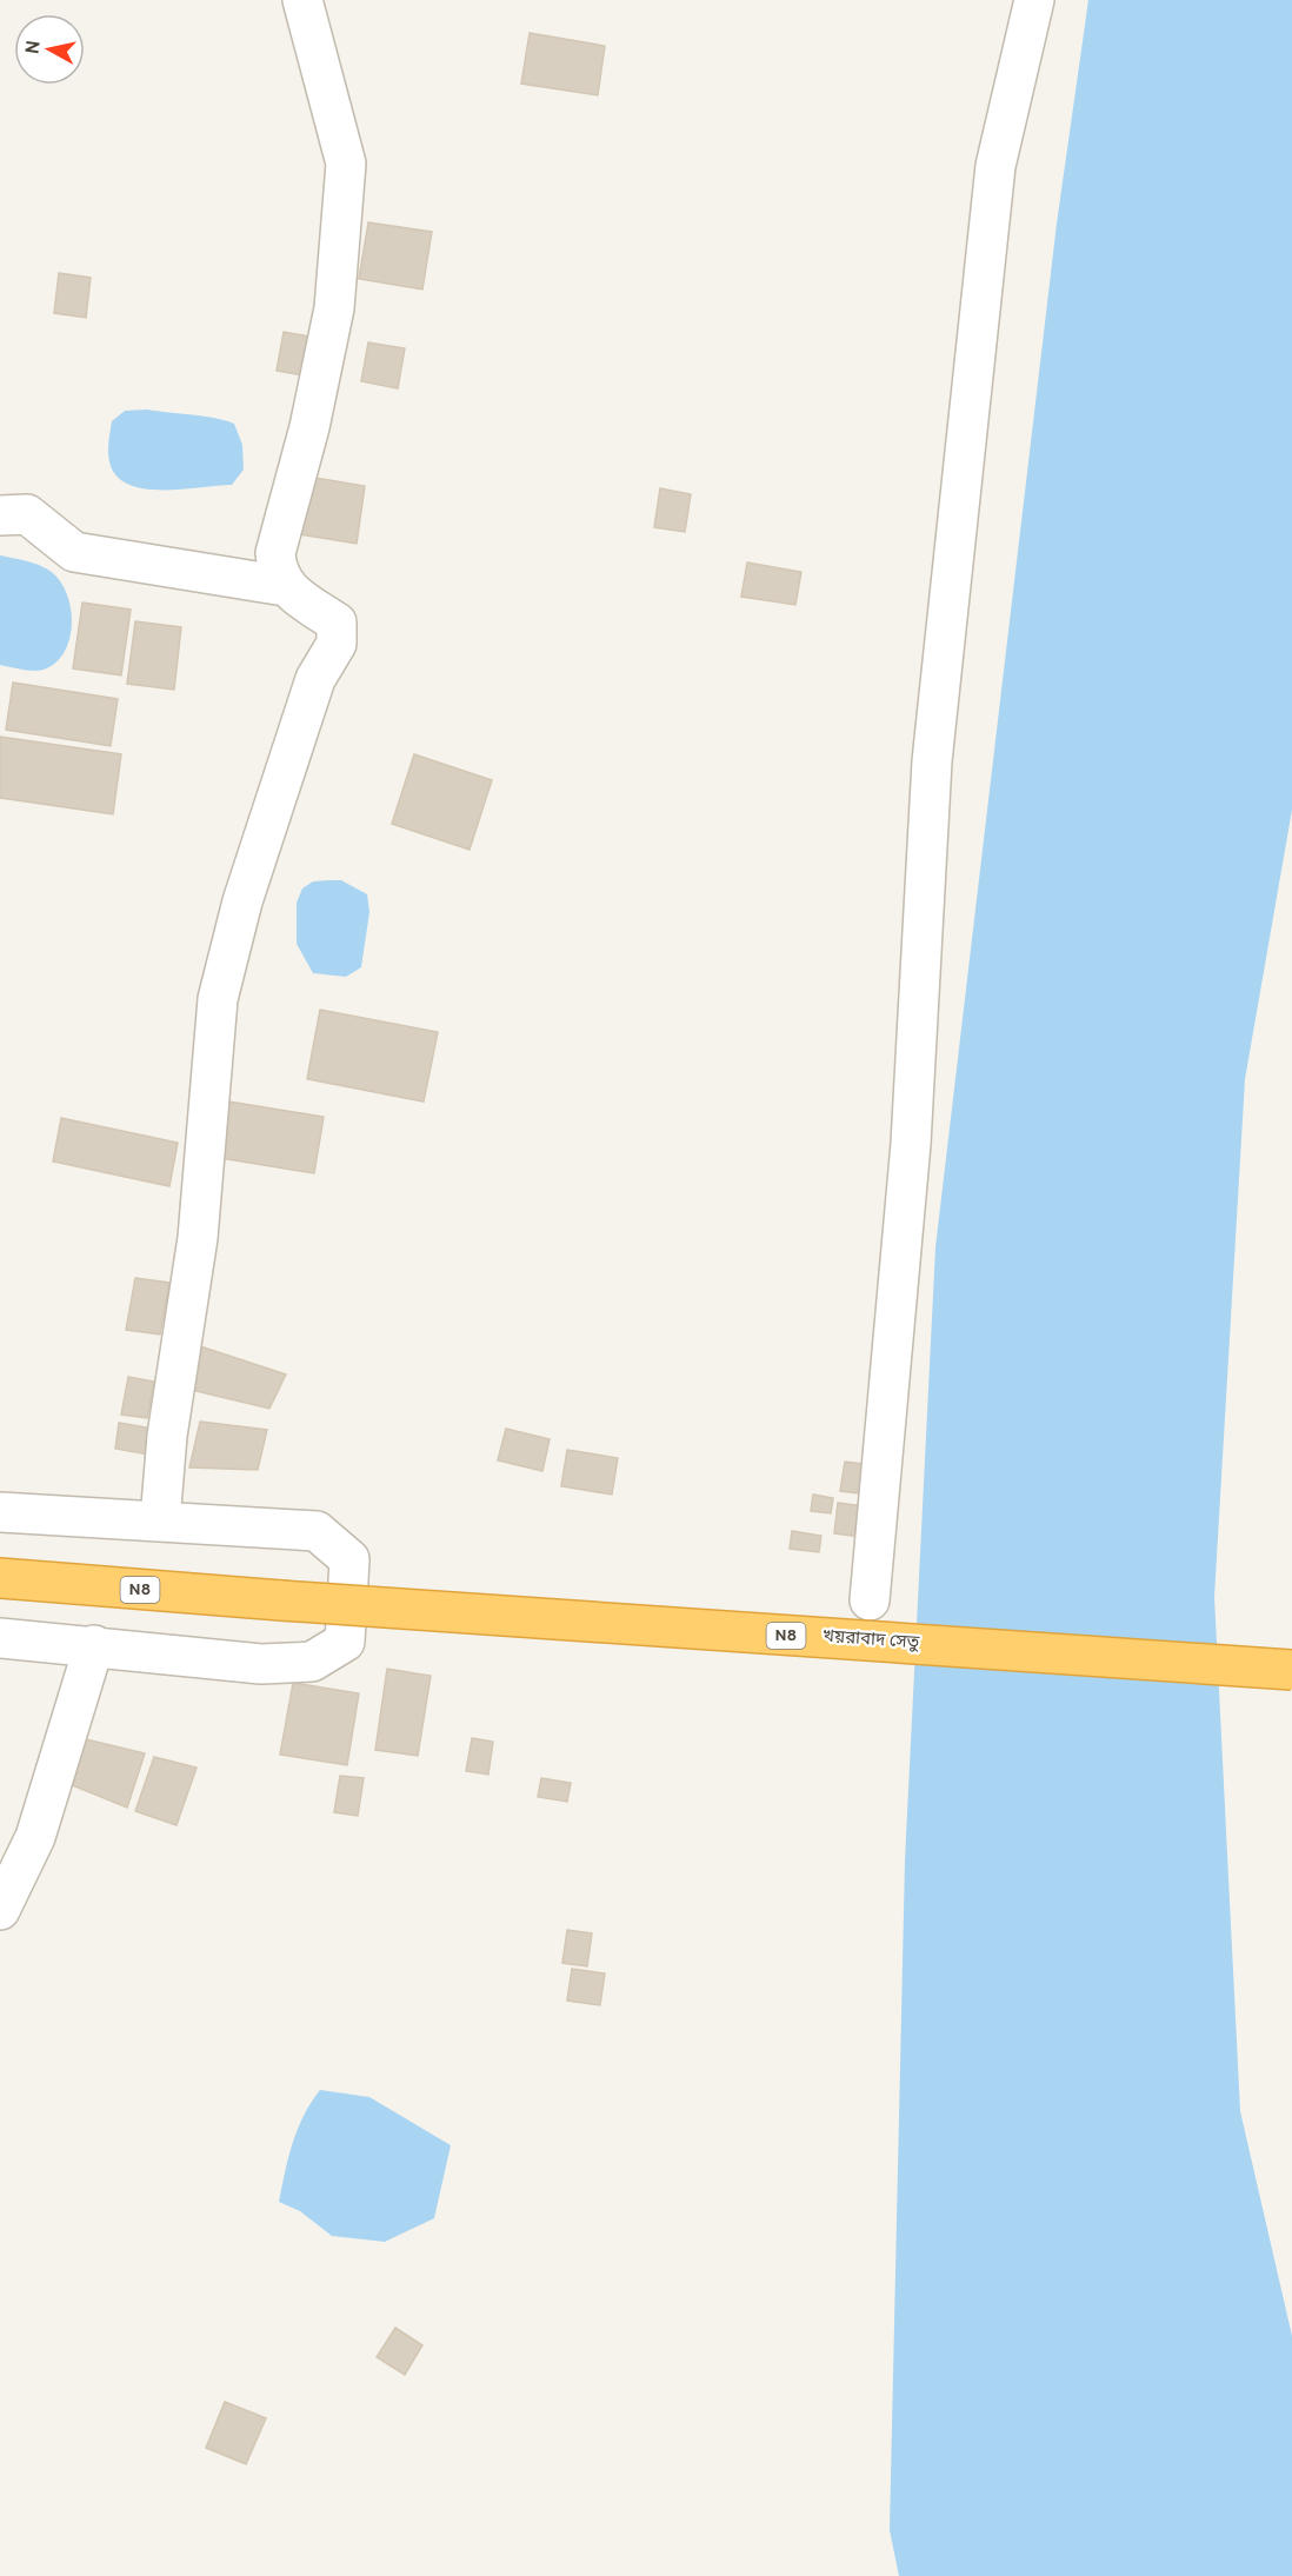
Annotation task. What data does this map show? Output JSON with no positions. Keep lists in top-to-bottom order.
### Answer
{
  "streets": {
    "highway": ["N8", "খয়রাবাদ সেতু"]
  },
  "north": "left"
}
